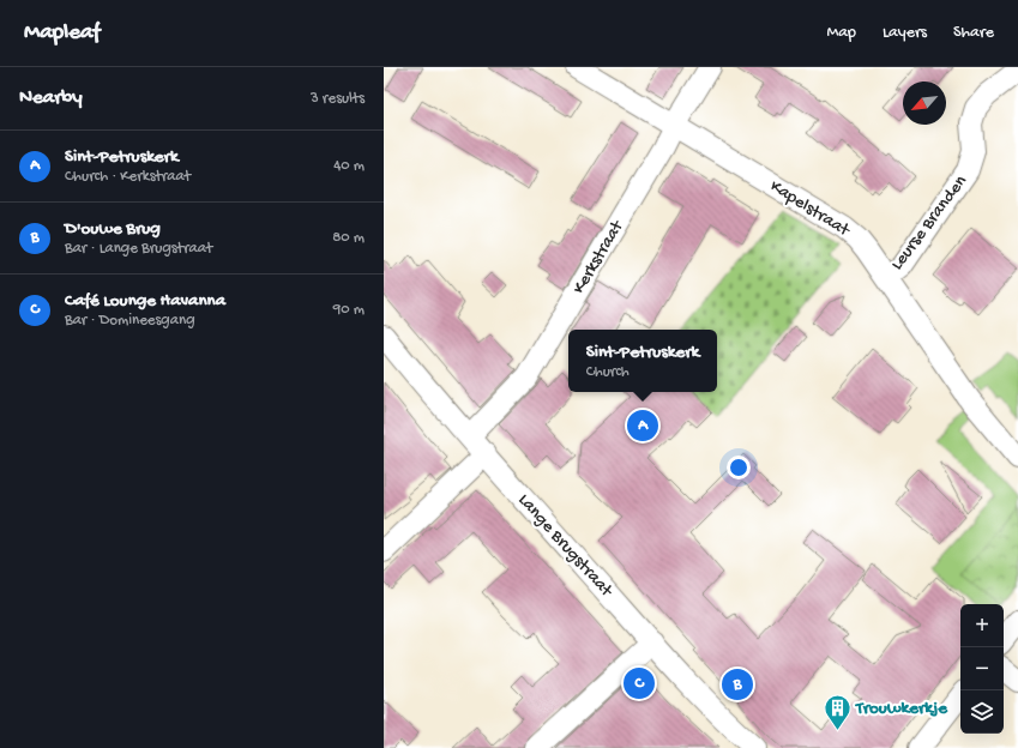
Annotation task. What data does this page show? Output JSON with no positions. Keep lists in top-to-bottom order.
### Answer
{
  "streets": {
    "street": [
      "Kapelstraat",
      "Leurse Branden",
      "Kerkstraat",
      "Lange Brugstraat"
    ]
  },
  "crossings": [
    ["Kapelstraat", "Leurse Branden"],
    ["Kapelstraat", "Kerkstraat"],
    ["Kerkstraat", "Lange Brugstraat"]
  ],
  "places": {
    "building": ["Trouwkerkje"]
  },
  "north": "bottom left",
  "page": {
    "header": "Mapleaf",
    "nav": ["Map", "Layers", "Share"],
    "heading": ["Nearby", "3 results"],
    "list": [
      {
        "mark": "A",
        "name": "Sint-Petruskerk",
        "note": "Church · Kerkstraat",
        "value": "40 m"
      },
      {
        "mark": "B",
        "name": "D'ouwe Brug",
        "note": "Bar · Lange Brugstraat",
        "value": "80 m"
      },
      {
        "mark": "C",
        "name": "Café Lounge Havanna",
        "note": "Bar · Domineesgang",
        "value": "90 m"
      }
    ],
    "popup": ["Sint-Petruskerk", "Church"],
    "pins": ["A", "C", "B"],
    "map_buttons": ["+", "−"]
  }
}
